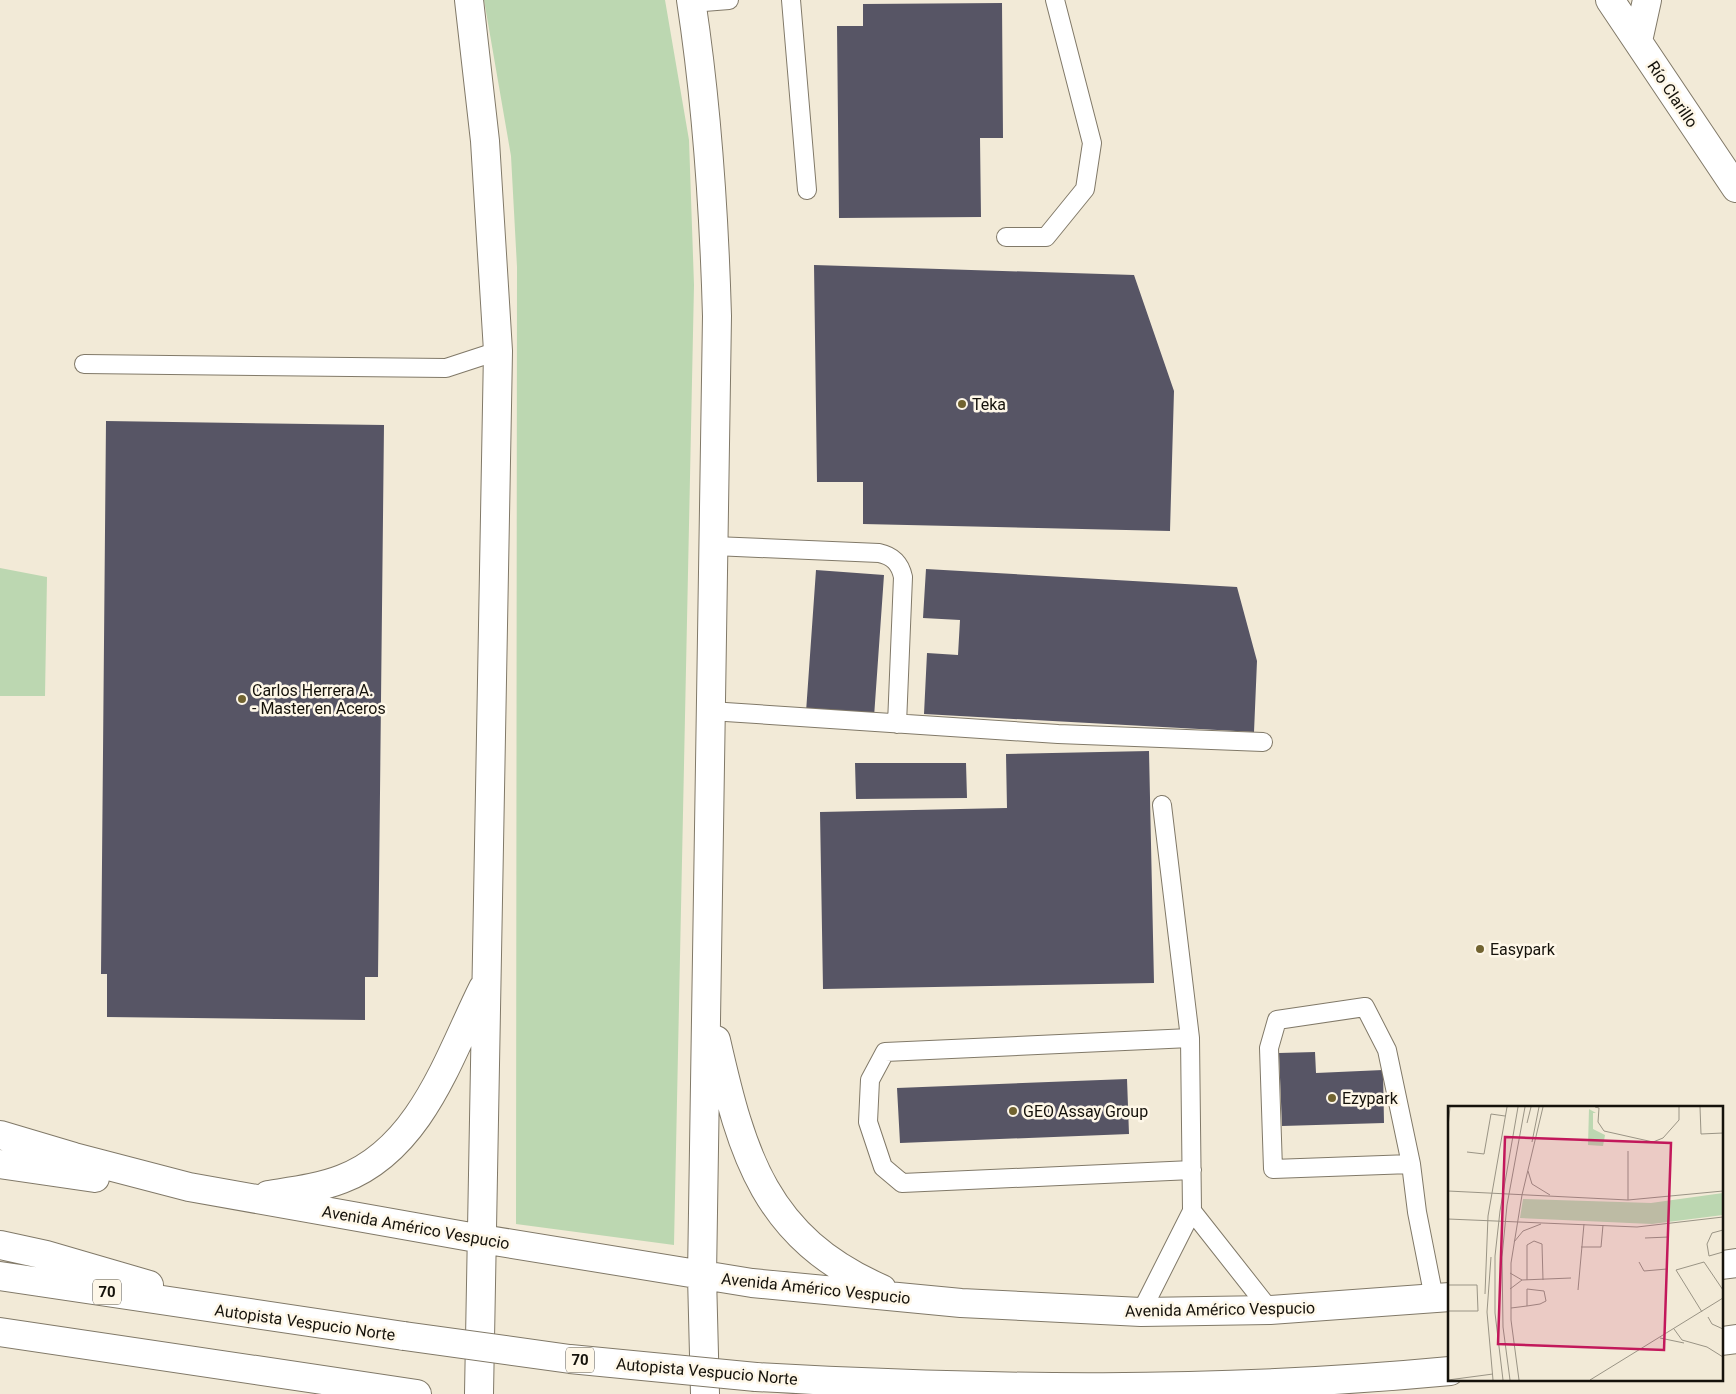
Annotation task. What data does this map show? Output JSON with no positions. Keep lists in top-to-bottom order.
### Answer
{
  "streets": {
    "main road": [
      "Río Clarillo",
      "Avenida Américo Vespucio",
      "70",
      "Autopista Vespucio Norte"
    ]
  },
  "places": [
    "Teka",
    "Carlos Herrera A. - Master en Aceros",
    "Easypark",
    "Ezypark",
    "GEO Assay Group"
  ]
}
